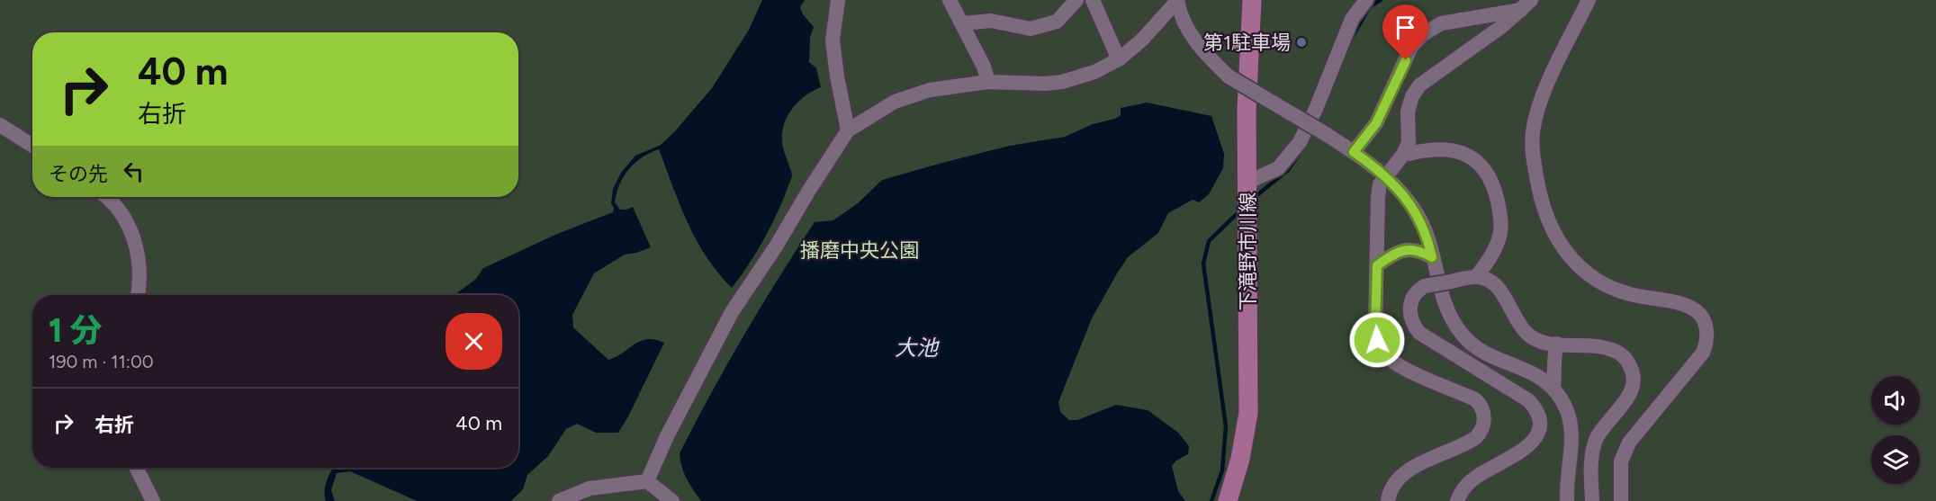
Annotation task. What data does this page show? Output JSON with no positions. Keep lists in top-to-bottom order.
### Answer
{
  "streets": {
    "main road": ["下滝野市川線"]
  },
  "water": ["大池"],
  "parks": ["播磨中央公園"],
  "places": ["第1駐車場"],
  "page": {
    "turn": ["40 m", "右折"],
    "then": "その先",
    "heading": ["1 分", "190 m · 11:00"],
    "list": [
      {
        "name": "右折",
        "value": "40 m"
      }
    ]
  }
}
